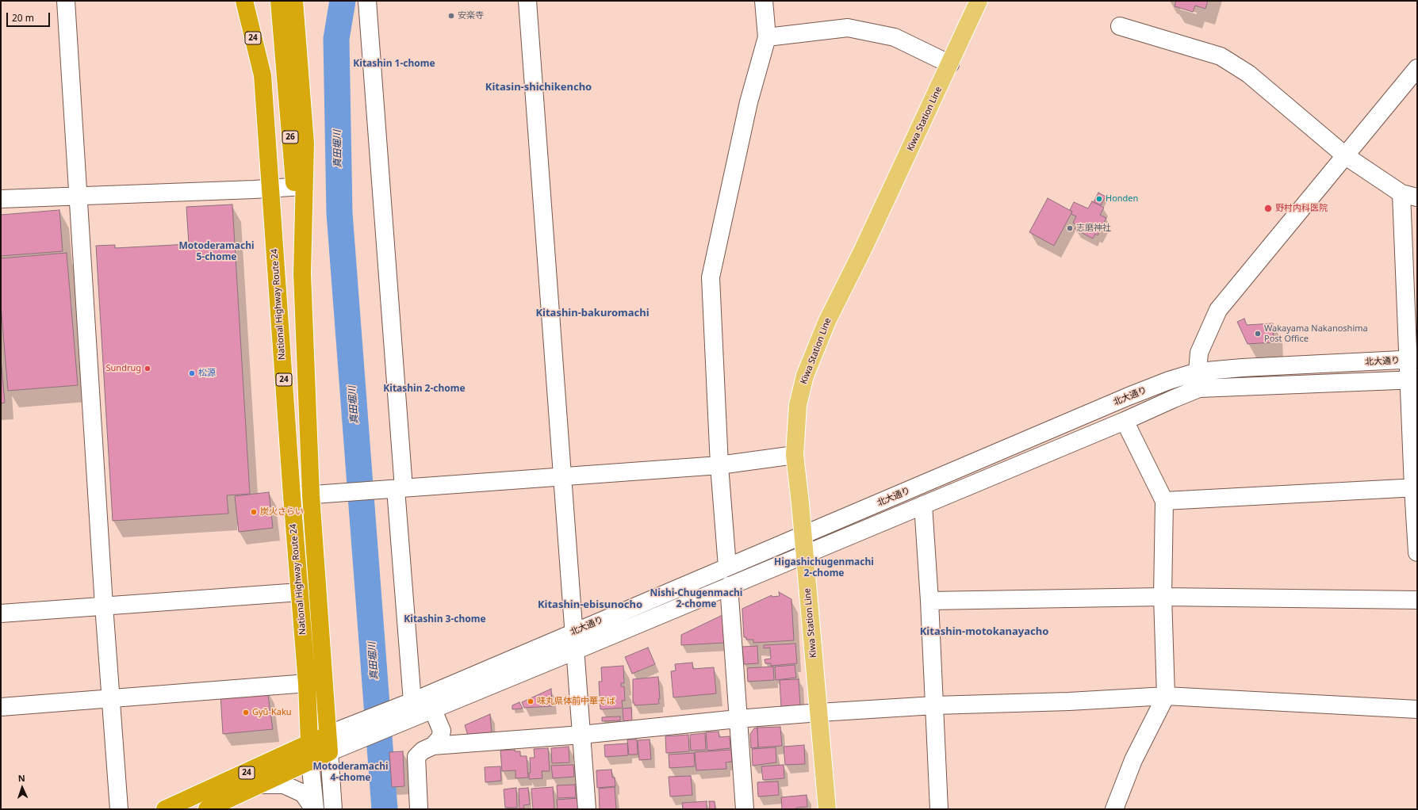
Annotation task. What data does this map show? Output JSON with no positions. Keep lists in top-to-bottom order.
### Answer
{
  "streets": {
    "highway": ["24", "26", "National Highway Route 24"],
    "main road": ["Kiwa Station Line"],
    "street": ["北大通り"]
  },
  "crossings": [
    ["24", "National Highway Route 24"],
    ["24", "北大通り"],
    ["Kiwa Station Line", "北大通り"],
    ["26", "National Highway Route 24"],
    ["National Highway Route 24", "北大通り"]
  ],
  "districts": [
    "Kitashin 1-chome",
    "Kitasin-shichikencho",
    "Motoderamachi 5-chome",
    "Kitashin-bakuromachi",
    "Kitashin 2-chome",
    "Higashichugenmachi 2-chome",
    "Nishi-Chugenmachi 2-chome",
    "Kitashin-ebisunocho",
    "Kitashin 3-chome",
    "Kitashin-motokanayacho",
    "Motoderamachi 4-chome"
  ],
  "water": ["真田堀川"],
  "places": [
    "安楽寺",
    "Honden",
    "野村内科医院",
    "志磨神社",
    "Wakayama Nakanoshima Post Office",
    "Sundrug",
    "松源",
    "炭火さらい",
    "味丸県体前中華そば",
    "Gyū-Kaku"
  ],
  "scale_bar": "20 m",
  "north": "top"
}
